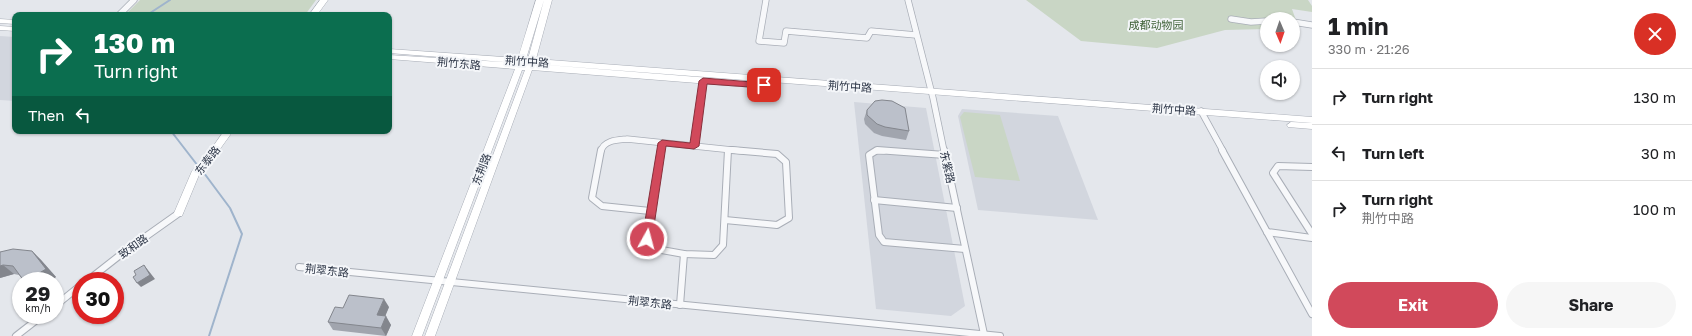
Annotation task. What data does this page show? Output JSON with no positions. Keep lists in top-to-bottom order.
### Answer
{
  "streets": {
    "main road": [
      "荆竹中路",
      "荆竹东路",
      "东泰路",
      "东荆路"
    ],
    "street": ["东紫路", "致和路", "荆翠东路"]
  },
  "crossings": [
    ["荆竹中路", "荆竹东路"],
    ["荆竹中路", "东紫路"],
    ["荆竹中路", "东荆路"],
    ["荆竹东路", "东荆路"],
    ["东泰路", "致和路"],
    ["东紫路", "荆翠东路"],
    ["东荆路", "荆翠东路"]
  ],
  "parks": ["成都动物园"],
  "north": "bottom",
  "page": {
    "heading": ["1 min", "330 m · 21:26"],
    "turn": ["130 m", "Turn right"],
    "list": [
      {
        "name": "Turn right",
        "value": "130 m"
      },
      {
        "name": "Turn left",
        "value": "30 m"
      },
      {
        "name": "Turn right",
        "note": "荆竹中路",
        "value": "100 m"
      }
    ],
    "then": "Then",
    "speed": "29 km/h",
    "limit": "30",
    "buttons": ["Exit", "Share"]
  }
}
